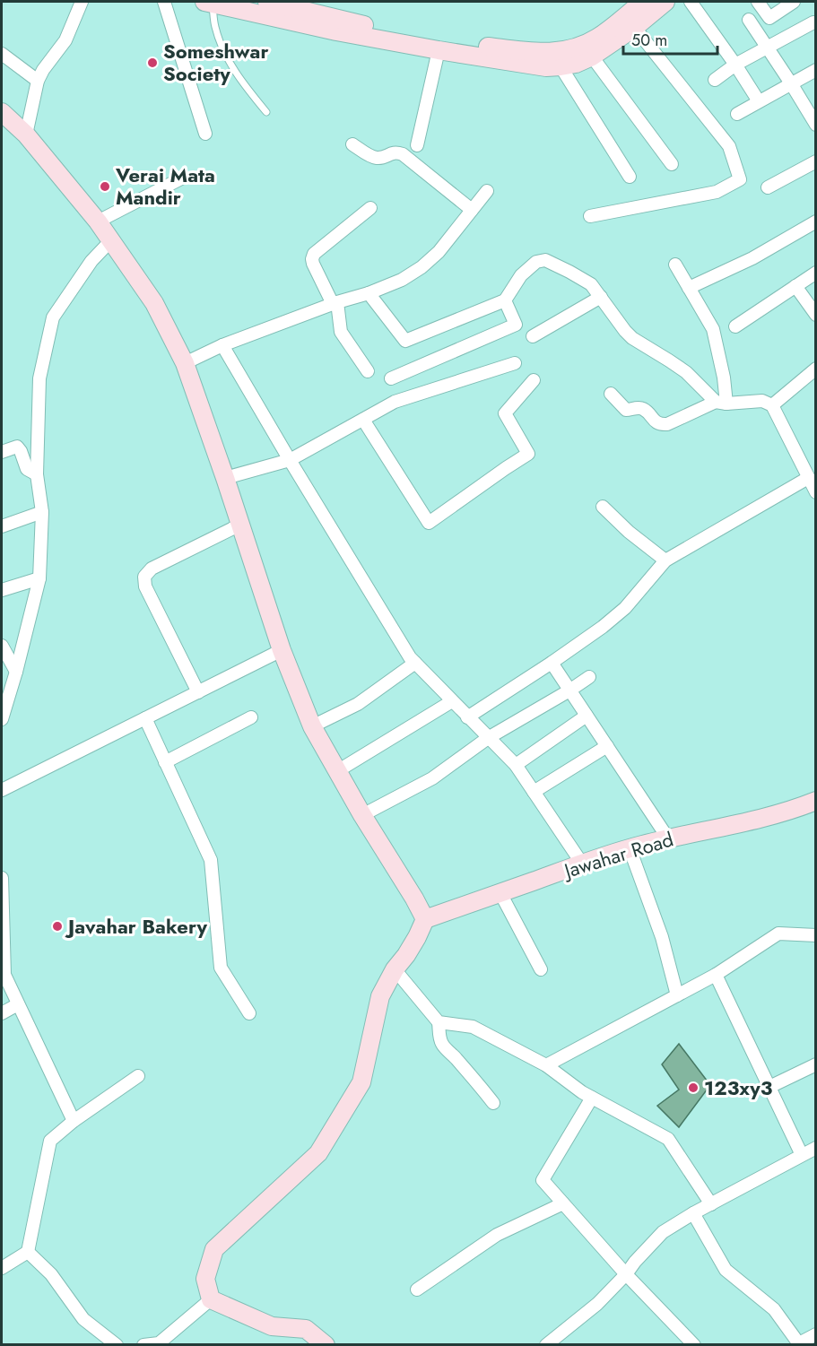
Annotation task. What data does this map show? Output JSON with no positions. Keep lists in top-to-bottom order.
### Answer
{
  "streets": {
    "street": ["Jawahar Road"]
  },
  "places": [
    "Someshwar Society",
    "Verai Mata Mandir",
    "Javahar Bakery",
    "123xy3"
  ],
  "scale_bar": "50 m"
}
